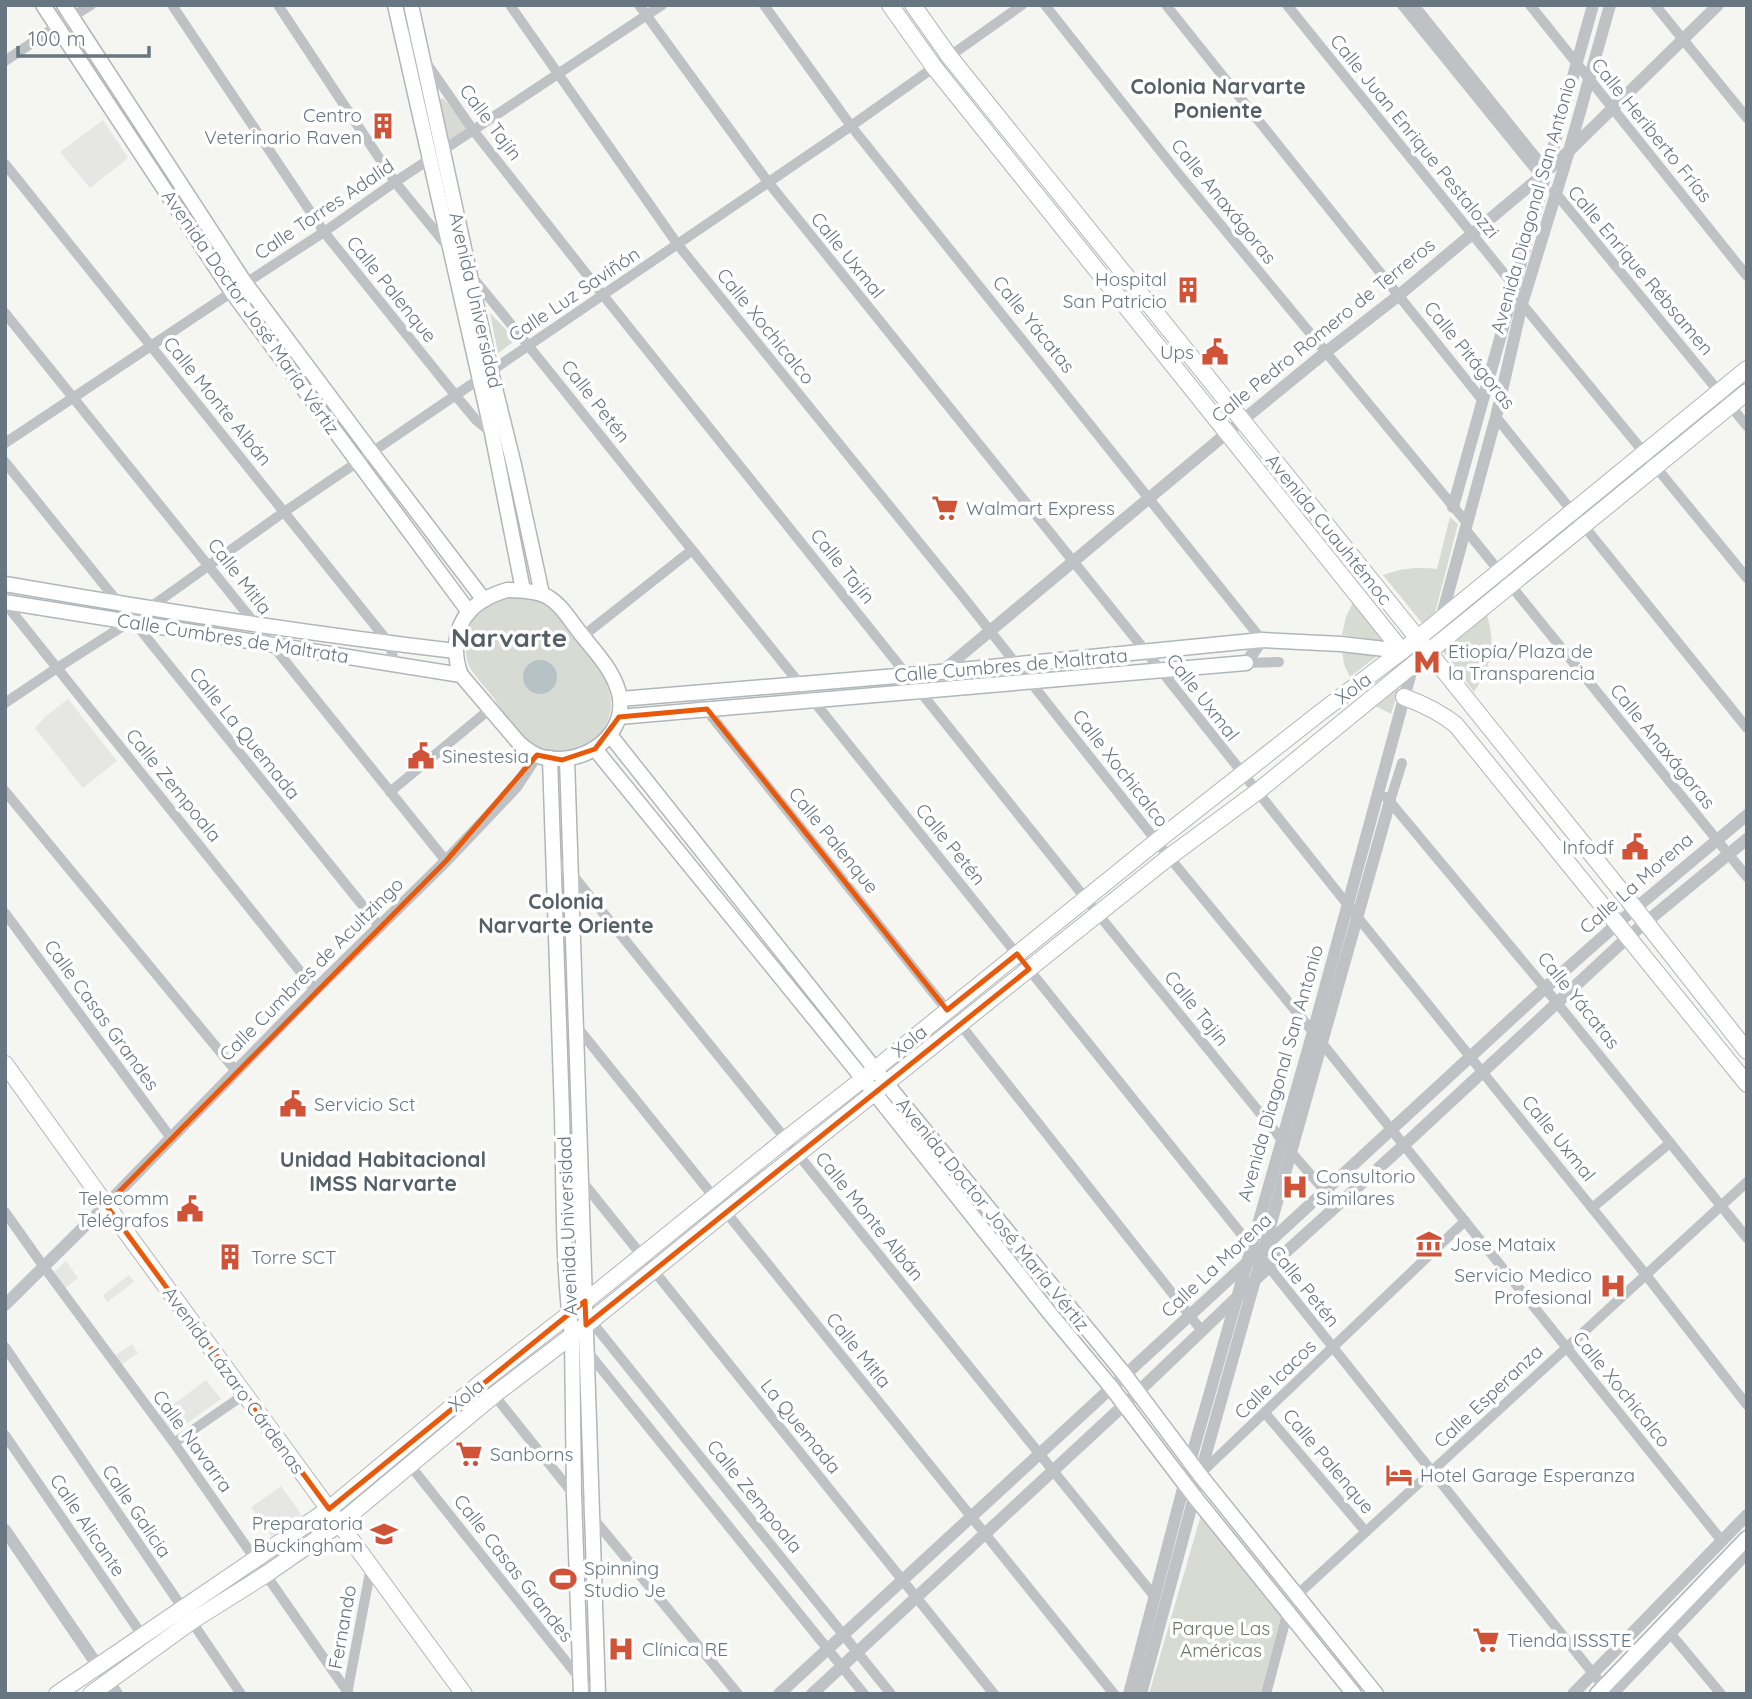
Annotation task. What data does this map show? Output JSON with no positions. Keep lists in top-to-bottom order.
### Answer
{
  "streets": {
    "main road": [
      "Avenida Universidad",
      "Avenida Doctor José María Vértiz",
      "Avenida Cuauhtémoc",
      "Calle Cumbres de Maltrata",
      "Xola",
      "Avenida Lázaro Cárdenas"
    ],
    "street": [
      "Calle Tajín",
      "Calle Heriberto Frías",
      "Calle Juan Enrique Pestalozzi",
      "Calle Anaxágoras",
      "Avenida Diagonal San Antonio",
      "Calle Torres Adalid",
      "Calle Uxmal",
      "Calle Enrique Rébsamen",
      "Calle Palenque",
      "Calle Luz Saviñón",
      "Calle Yácatas",
      "Calle Xochicalco",
      "Calle Pedro Romero de Terreros",
      "Calle Pitágoras",
      "Calle Monte Albán",
      "Calle Petén",
      "Calle Mitla",
      "Calle La Quemada",
      "Calle Zempoala",
      "Calle La Morena",
      "Calle Cumbres de Acultzingo",
      "Calle Casas Grandes",
      "Calle Icacos",
      "Calle Esperanza",
      "La Quemada",
      "Calle Navarra",
      "Calle Galicia",
      "Calle Alicante",
      "Fernando"
    ]
  },
  "crossings": [
    ["Calle Tajín", "Avenida Diagonal San Antonio"],
    ["Calle Tajín", "Calle Torres Adalid"],
    ["Calle Tajín", "Calle Luz Saviñón"],
    ["Calle Tajín", "Avenida Universidad"],
    ["Calle Tajín", "Calle Cumbres de Maltrata"],
    ["Calle Tajín", "Xola"],
    ["Calle Heriberto Frías", "Avenida Diagonal San Antonio"],
    ["Calle Heriberto Frías", "Calle Pedro Romero de Terreros"],
    ["Calle Juan Enrique Pestalozzi", "Avenida Diagonal San Antonio"],
    ["Calle Juan Enrique Pestalozzi", "Calle Pedro Romero de Terreros"],
    ["Calle Anaxágoras", "Avenida Diagonal San Antonio"],
    ["Calle Anaxágoras", "Calle Pedro Romero de Terreros"],
    ["Calle Anaxágoras", "Xola"],
    ["Calle Anaxágoras", "Calle La Morena"],
    ["Avenida Diagonal San Antonio", "Calle Uxmal"],
    ["Avenida Diagonal San Antonio", "Calle Enrique Rébsamen"],
    ["Avenida Diagonal San Antonio", "Avenida Doctor José María Vértiz"],
    ["Avenida Diagonal San Antonio", "Calle Yácatas"],
    ["Avenida Diagonal San Antonio", "Calle Xochicalco"],
    ["Avenida Diagonal San Antonio", "Calle Pedro Romero de Terreros"],
    ["Avenida Diagonal San Antonio", "Calle Pitágoras"],
    ["Avenida Diagonal San Antonio", "Calle Monte Albán"],
    ["Avenida Diagonal San Antonio", "Calle Petén"],
    ["Avenida Diagonal San Antonio", "Avenida Cuauhtémoc"],
    ["Avenida Diagonal San Antonio", "Xola"],
    ["Avenida Diagonal San Antonio", "Calle La Morena"],
    ["Avenida Diagonal San Antonio", "Calle Icacos"],
    ["Calle Torres Adalid", "Calle Uxmal"],
    ["Calle Torres Adalid", "Calle Palenque"],
    ["Calle Torres Adalid", "Avenida Universidad"],
    ["Calle Torres Adalid", "Avenida Doctor José María Vértiz"],
    ["Calle Torres Adalid", "Calle Xochicalco"],
    ["Calle Torres Adalid", "Calle Monte Albán"],
    ["Calle Torres Adalid", "Calle Petén"],
    ["Calle Torres Adalid", "Calle Mitla"],
    ["Calle Uxmal", "Calle Luz Saviñón"],
    ["Calle Uxmal", "Calle Pedro Romero de Terreros"],
    ["Calle Uxmal", "Calle Cumbres de Maltrata"],
    ["Calle Uxmal", "Xola"],
    ["Calle Uxmal", "Calle La Morena"],
    ["Calle Uxmal", "Calle Esperanza"],
    ["Calle Enrique Rébsamen", "Calle Pedro Romero de Terreros"],
    ["Calle Enrique Rébsamen", "Xola"],
    ["Calle Palenque", "Calle Luz Saviñón"],
    ["Calle Palenque", "Avenida Universidad"],
    ["Calle Palenque", "Calle Cumbres de Maltrata"],
    ["Calle Palenque", "Xola"],
    ["Calle Palenque", "Calle Icacos"],
    ["Calle Palenque", "Calle Esperanza"],
    ["Calle Luz Saviñón", "Avenida Universidad"],
    ["Calle Luz Saviñón", "Avenida Doctor José María Vértiz"],
    ["Calle Luz Saviñón", "Calle Yácatas"],
    ["Calle Luz Saviñón", "Calle Xochicalco"],
    ["Calle Luz Saviñón", "Calle Monte Albán"],
    ["Calle Luz Saviñón", "Calle Petén"],
    ["Calle Luz Saviñón", "Avenida Cuauhtémoc"],
    ["Calle Luz Saviñón", "Calle Mitla"],
    ["Calle Luz Saviñón", "Calle Cumbres de Maltrata"],
    ["Calle Luz Saviñón", "Calle La Quemada"],
    ["Calle Luz Saviñón", "Calle Zempoala"],
    ["Avenida Universidad", "Avenida Doctor José María Vértiz"],
    ["Avenida Universidad", "Calle Monte Albán"],
    ["Avenida Universidad", "Calle Petén"],
    ["Avenida Universidad", "Calle Mitla"],
    ["Avenida Universidad", "Calle Cumbres de Maltrata"],
    ["Avenida Universidad", "Xola"],
    ["Avenida Universidad", "Calle Zempoala"],
    ["Avenida Universidad", "Calle Cumbres de Acultzingo"],
    ["Avenida Universidad", "Calle Casas Grandes"],
    ["Avenida Universidad", "La Quemada"],
    ["Avenida Doctor José María Vértiz", "Calle Cumbres de Maltrata"],
    ["Avenida Doctor José María Vértiz", "Xola"],
    ["Avenida Doctor José María Vértiz", "Calle La Morena"],
    ["Avenida Doctor José María Vértiz", "Calle Cumbres de Acultzingo"],
    ["Avenida Doctor José María Vértiz", "Calle Icacos"],
    ["Avenida Doctor José María Vértiz", "Calle Esperanza"],
    ["Calle Yácatas", "Calle Pedro Romero de Terreros"],
    ["Calle Yácatas", "Calle Cumbres de Maltrata"],
    ["Calle Yácatas", "Calle La Morena"],
    ["Calle Yácatas", "Calle Esperanza"],
    ["Calle Xochicalco", "Calle Pedro Romero de Terreros"],
    ["Calle Xochicalco", "Calle Cumbres de Maltrata"],
    ["Calle Xochicalco", "Xola"],
    ["Calle Xochicalco", "Calle La Morena"],
    ["Calle Xochicalco", "Calle Icacos"],
    ["Calle Xochicalco", "Calle Esperanza"],
    ["Calle Pedro Romero de Terreros", "Calle Pitágoras"],
    ["Calle Pedro Romero de Terreros", "Avenida Cuauhtémoc"],
    ["Calle Pedro Romero de Terreros", "Calle Cumbres de Maltrata"],
    ["Calle Pitágoras", "Xola"],
    ["Calle Monte Albán", "Calle Cumbres de Maltrata"],
    ["Calle Monte Albán", "Xola"],
    ["Calle Monte Albán", "Calle La Morena"],
    ["Calle Petén", "Calle Cumbres de Maltrata"],
    ["Calle Petén", "Xola"],
    ["Calle Petén", "Calle La Morena"],
    ["Calle Petén", "Calle Icacos"],
    ["Calle Petén", "Calle Esperanza"],
    ["Avenida Cuauhtémoc", "Calle Cumbres de Maltrata"],
    ["Avenida Cuauhtémoc", "Xola"],
    ["Avenida Cuauhtémoc", "Calle La Morena"],
    ["Calle Mitla", "Calle Cumbres de Maltrata"],
    ["Calle Mitla", "Xola"],
    ["Calle Mitla", "Calle La Morena"],
    ["Calle Mitla", "Calle Cumbres de Acultzingo"],
    ["Calle Cumbres de Maltrata", "Xola"],
    ["Calle Cumbres de Maltrata", "Calle La Quemada"],
    ["Calle Cumbres de Maltrata", "Calle Zempoala"],
    ["Calle Cumbres de Maltrata", "Calle Cumbres de Acultzingo"],
    ["Xola", "Calle Zempoala"],
    ["Xola", "Calle Casas Grandes"],
    ["Xola", "Avenida Lázaro Cárdenas"],
    ["Xola", "La Quemada"],
    ["Xola", "Calle Navarra"],
    ["Xola", "Calle Galicia"],
    ["Xola", "Calle Alicante"],
    ["Calle La Quemada", "Calle Cumbres de Acultzingo"],
    ["Calle Zempoala", "Calle La Morena"],
    ["Calle Zempoala", "Calle Cumbres de Acultzingo"],
    ["Calle La Morena", "La Quemada"],
    ["Calle Cumbres de Acultzingo", "Calle Casas Grandes"],
    ["Calle Cumbres de Acultzingo", "Avenida Lázaro Cárdenas"],
    ["Calle Cumbres de Acultzingo", "Calle Navarra"],
    ["Avenida Lázaro Cárdenas", "Fernando"],
    ["Calle Navarra", "Fernando"]
  ],
  "districts": [
    "Colonia Narvarte Poniente",
    "Narvarte",
    "Colonia Narvarte Oriente",
    "Unidad Habitacional IMSS Narvarte"
  ],
  "parks": ["Parque Las Américas"],
  "places": {
    "building": ["Centro Veterinario Raven", "Hospital San Patricio", "Torre SCT"],
    "public building": [
      "Ups",
      "Sinestesia",
      "Infodf",
      "Servicio Sct",
      "Telecomm Telégrafos"
    ],
    "supermarket": ["Walmart Express", "Sanborns", "Tienda ISSSTE"],
    "metro station": ["Etiopía/Plaza de la Transparencia"],
    "hospital": ["Consultorio Similares", "Servicio Medico Profesional", "Clínica RE"],
    "museum": ["Jose Mataix"],
    "hotel": ["Hotel Garage Esperanza"],
    "school or university": ["Preparatoria Buckingham"],
    "sports": ["Spinning Studio Je"]
  },
  "scale_bar": "100 m"
}
